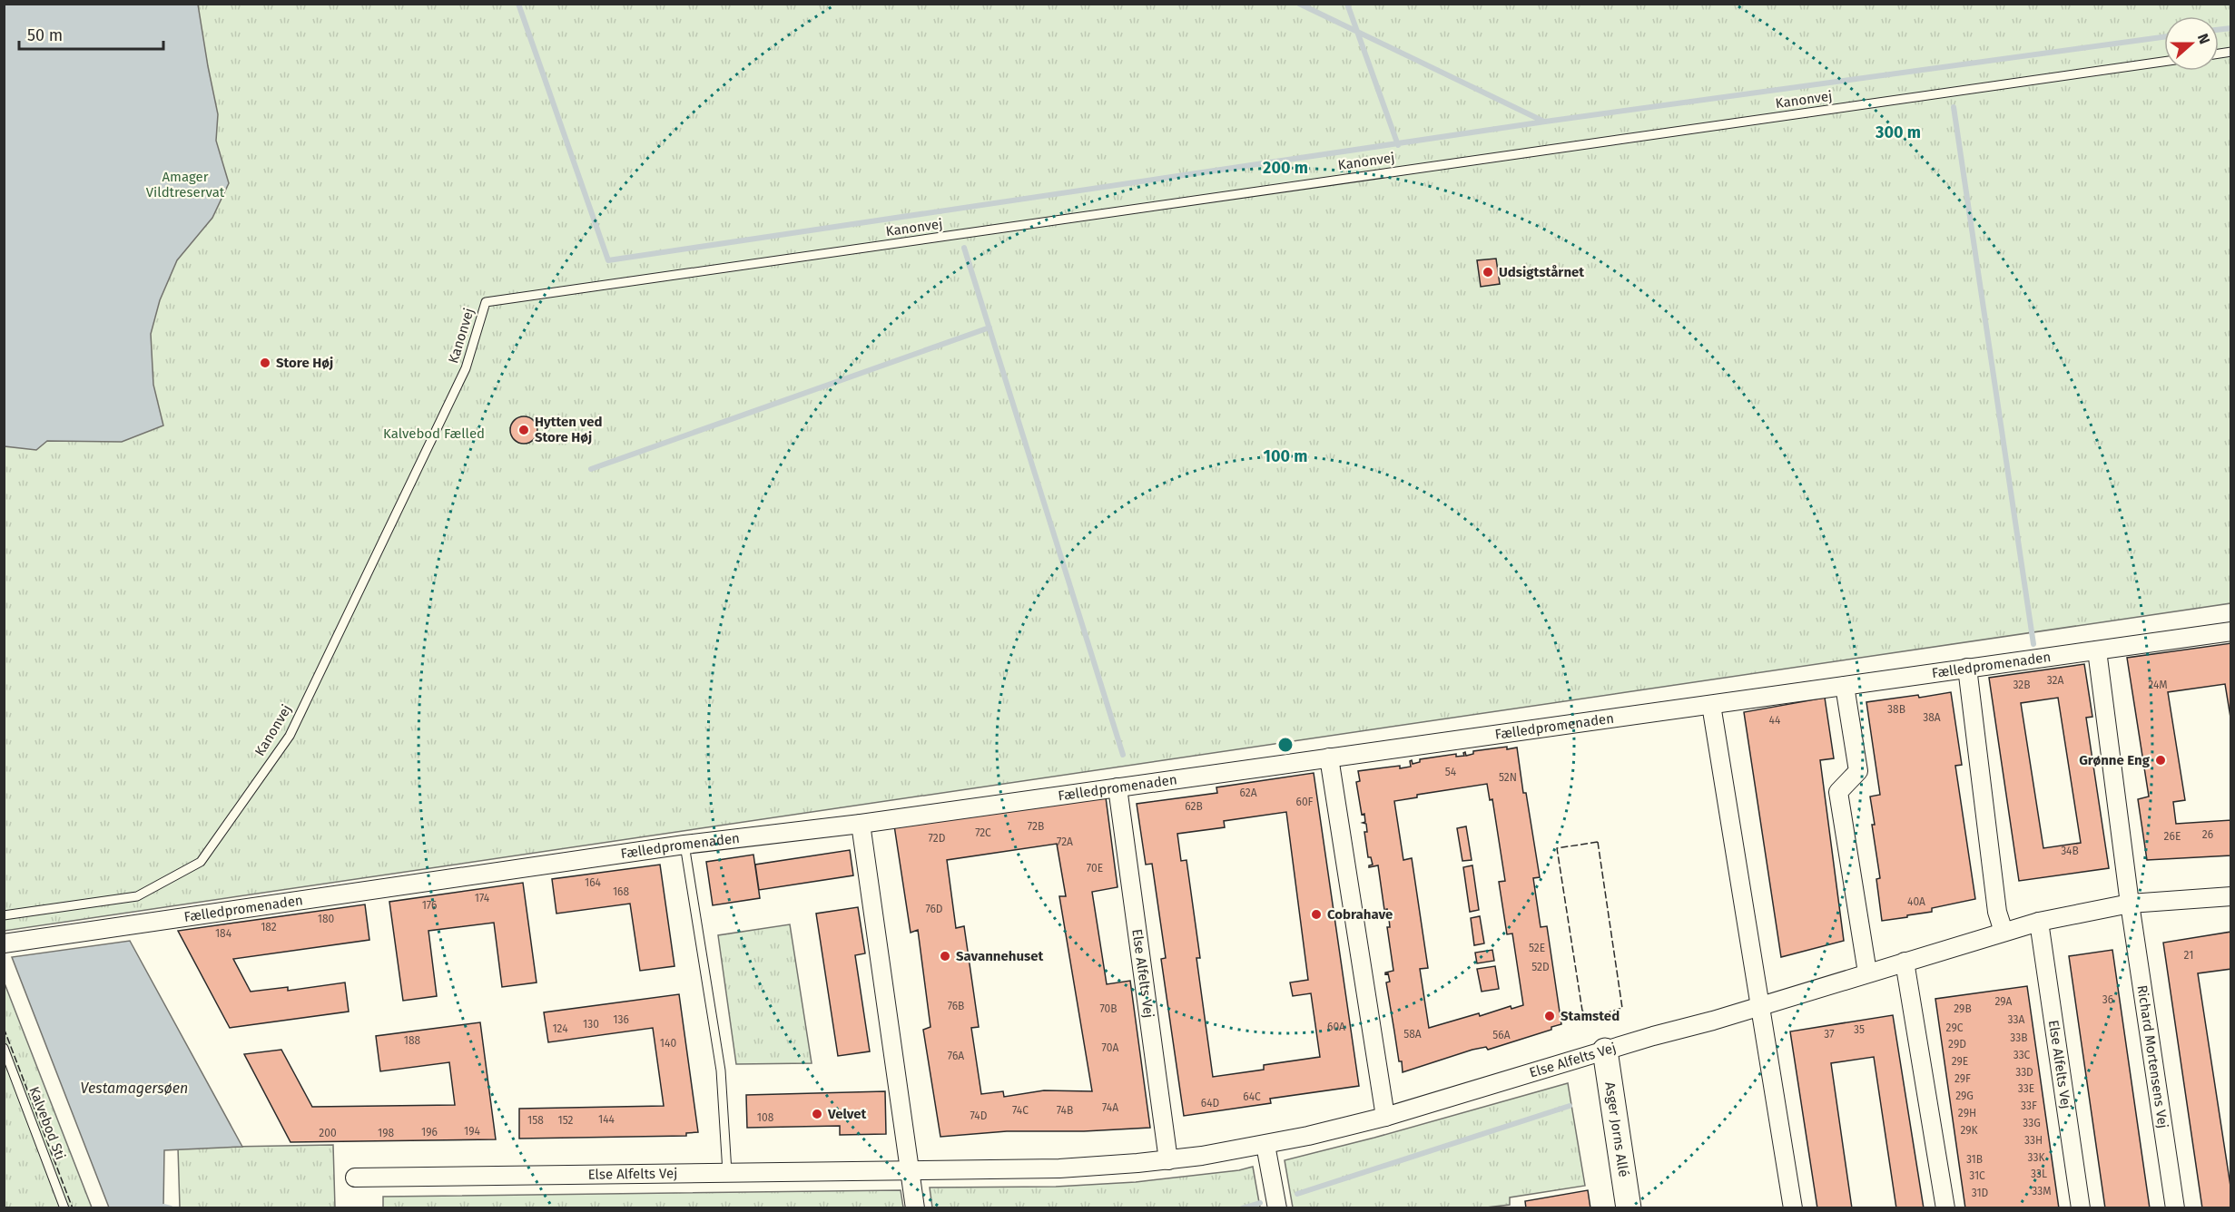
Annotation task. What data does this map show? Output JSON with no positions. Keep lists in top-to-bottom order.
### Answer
{
  "streets": {
    "street": [
      "Fælledpromenaden",
      "Else Alfelts Vej",
      "Richard Mortensens Vej",
      "Asger Jorns Allé"
    ],
    "lane": ["Kanonvej", "Kalvebod Sti"]
  },
  "crossings": [
    ["Fælledpromenaden", "Else Alfelts Vej"],
    ["Else Alfelts Vej", "Richard Mortensens Vej"],
    ["Else Alfelts Vej", "Asger Jorns Allé"]
  ],
  "water": ["Vestamagersøen"],
  "parks": ["Amager Vildtreservat", "Kalvebod Fælled"],
  "places": [
    "Udsigtstårnet",
    "Store Høj",
    "Hytten ved Store Høj",
    "Grønne Eng",
    "Cobrahave",
    "Savannehuset",
    "Stamsted",
    "Velvet"
  ],
  "house_numbers": [
    "32A",
    "32B",
    "24M",
    "38B",
    "38A",
    "44",
    "54",
    "52N",
    "62A",
    "60F",
    "62B",
    "72B",
    "72C",
    "26",
    "26E",
    "72D",
    "72A",
    "34B",
    "70E",
    "164",
    "168",
    "174",
    "40A",
    "176",
    "76D",
    "180",
    "182",
    "184",
    "52E",
    "21",
    "52D",
    "36",
    "29A",
    "76B",
    "70B",
    "29B",
    "136",
    "33A",
    "130",
    "60A",
    "29C",
    "124",
    "35",
    "58A",
    "37",
    "56A",
    "33B",
    "188",
    "140",
    "29D",
    "70A",
    "33C",
    "76A",
    "29E",
    "33D",
    "29F",
    "33E",
    "29G",
    "64C",
    "64D",
    "33F",
    "74A",
    "74C",
    "74B",
    "29H",
    "74D",
    "108",
    "144",
    "158",
    "152",
    "33G",
    "29K",
    "194",
    "196",
    "200",
    "198",
    "33H",
    "33K",
    "31B",
    "33L",
    "31C",
    "33M",
    "31D"
  ],
  "scale_bar": "50 m",
  "north": "right",
  "rings": ["300 m", "200 m", "100 m"]
}
